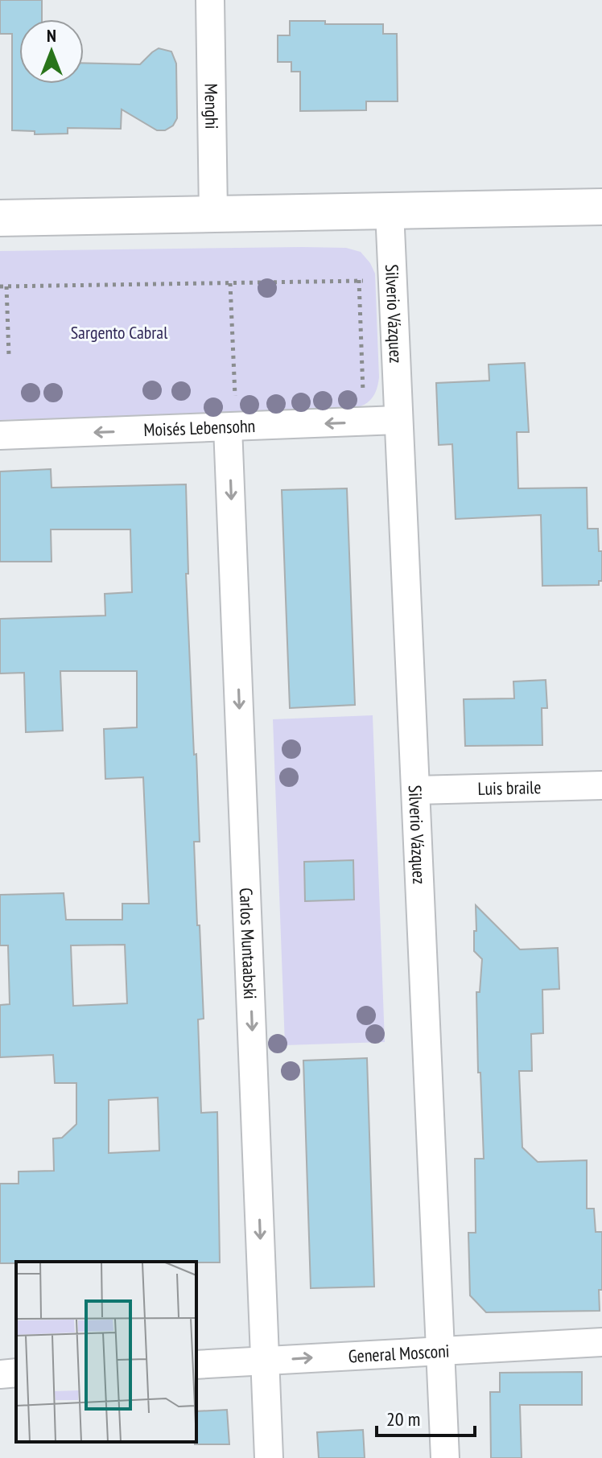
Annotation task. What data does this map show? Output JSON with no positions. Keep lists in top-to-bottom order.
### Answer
{
  "streets": {
    "street": [
      "Menghi",
      "Silverio Vázquez",
      "Moisés Lebensohn",
      "Luis braile",
      "Carlos Muntaabski",
      "General Mosconi"
    ]
  },
  "crossings": [
    ["Silverio Vázquez", "Moisés Lebensohn"],
    ["Silverio Vázquez", "Luis braile"],
    ["Silverio Vázquez", "General Mosconi"],
    ["Moisés Lebensohn", "Carlos Muntaabski"],
    ["Carlos Muntaabski", "General Mosconi"]
  ],
  "one_way": ["Moisés Lebensohn", "Carlos Muntaabski", "General Mosconi"],
  "parks": ["Sargento Cabral"],
  "scale_bar": "20 m",
  "north": "top"
}
